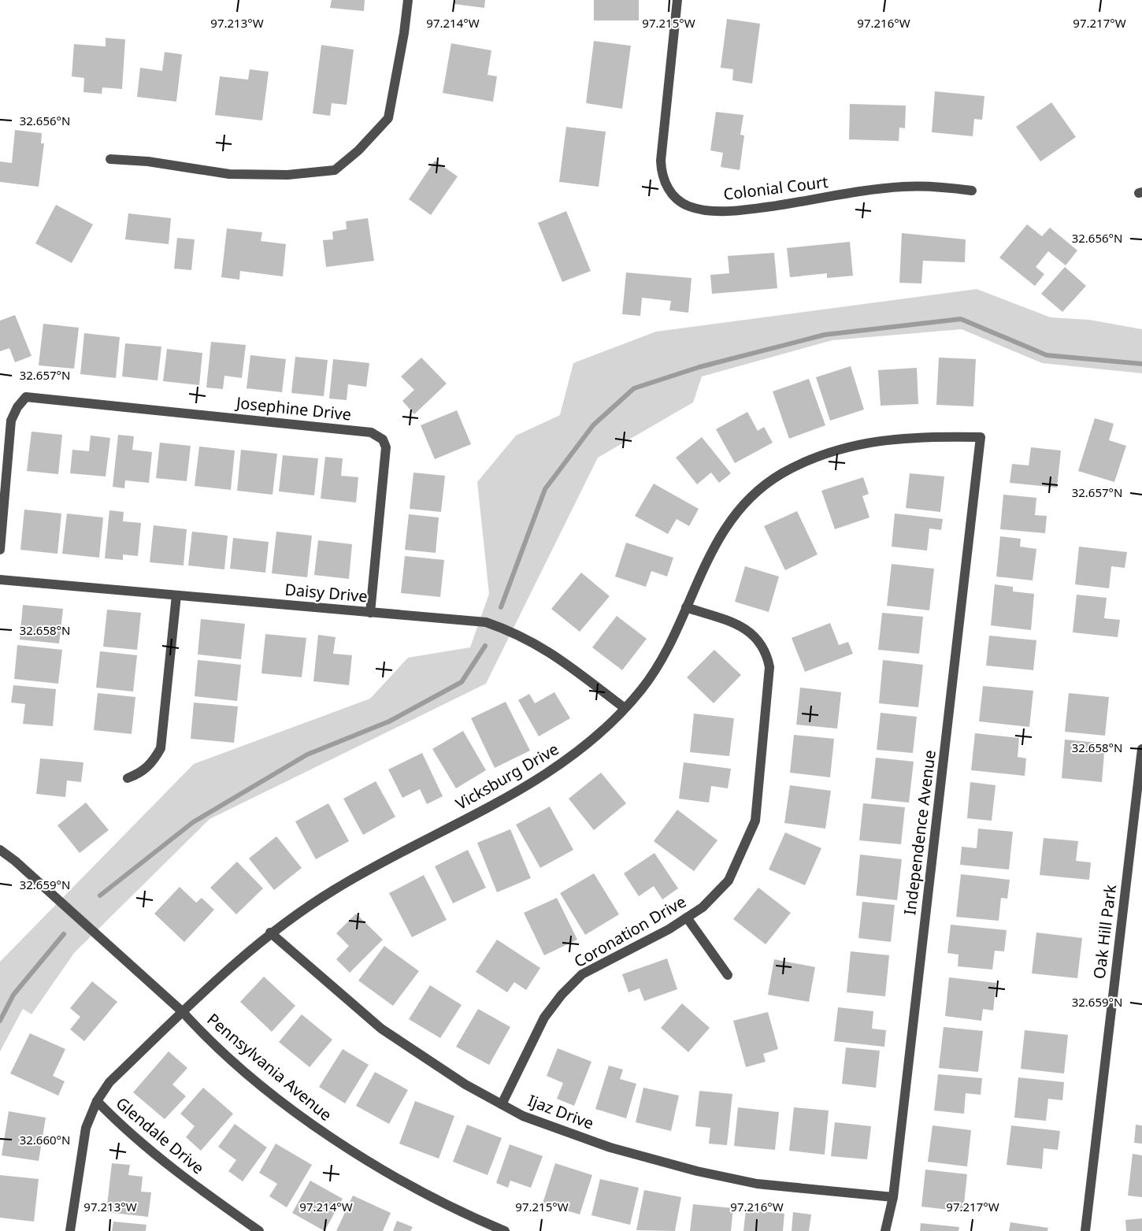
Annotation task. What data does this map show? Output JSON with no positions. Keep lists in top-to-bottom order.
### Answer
{
  "streets": {
    "street": [
      "Colonial Court",
      "Josephine Drive",
      "Daisy Drive",
      "Vicksburg Drive",
      "Independence Avenue",
      "Coronation Drive",
      "Oak Hill Park",
      "Pennsylvania Avenue",
      "Ijaz Drive",
      "Glendale Drive"
    ]
  },
  "crossings": [
    ["Josephine Drive", "Daisy Drive"],
    ["Daisy Drive", "Vicksburg Drive"],
    ["Vicksburg Drive", "Independence Avenue"],
    ["Vicksburg Drive", "Coronation Drive"],
    ["Vicksburg Drive", "Pennsylvania Avenue"],
    ["Vicksburg Drive", "Ijaz Drive"],
    ["Vicksburg Drive", "Glendale Drive"],
    ["Independence Avenue", "Ijaz Drive"],
    ["Coronation Drive", "Ijaz Drive"],
    ["Pennsylvania Avenue", "Glendale Drive"]
  ],
  "coordinates": [
    "97.213°W",
    "97.214°W",
    "97.215°W",
    "97.216°W",
    "97.217°W",
    "32.656°N",
    "32.657°N",
    "32.658°N",
    "32.659°N",
    "32.660°N"
  ]
}
